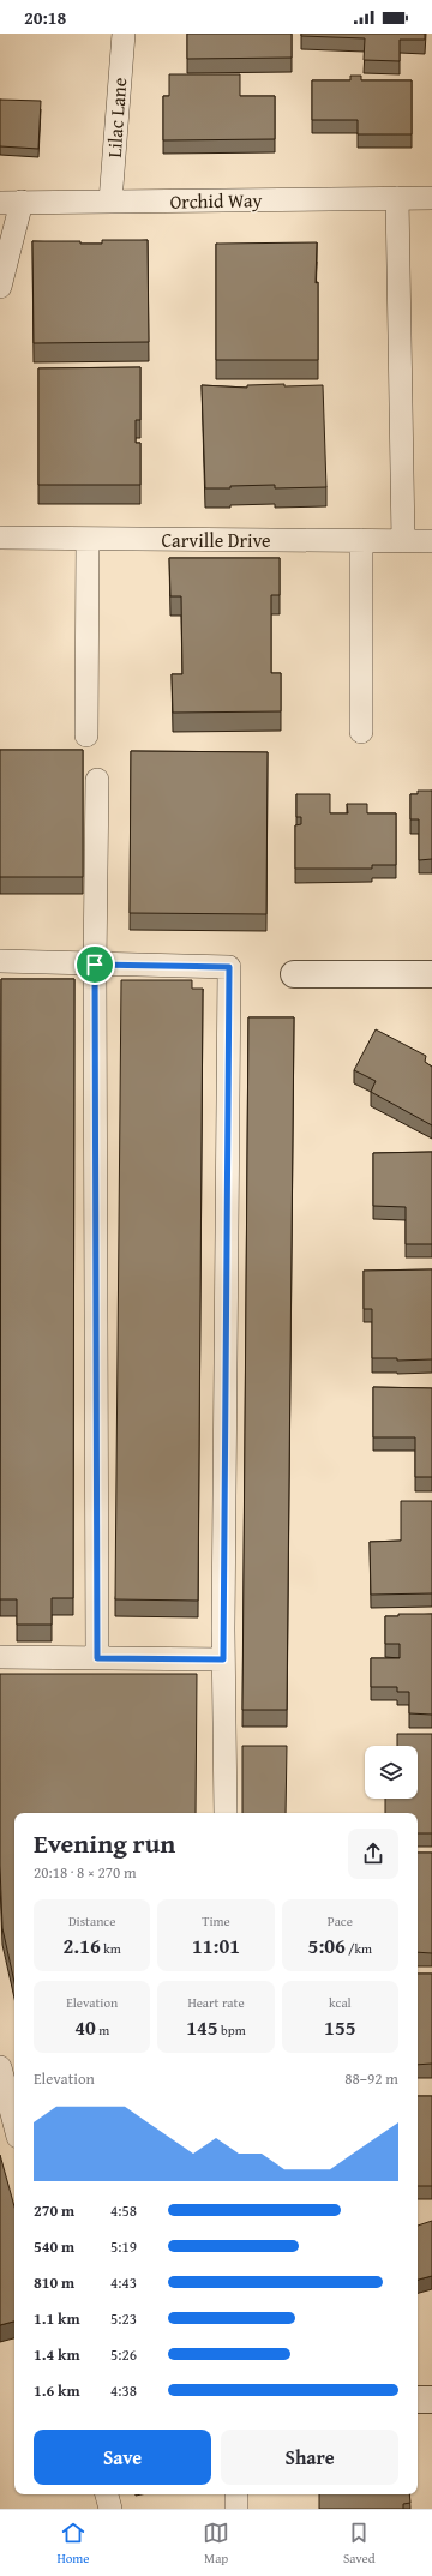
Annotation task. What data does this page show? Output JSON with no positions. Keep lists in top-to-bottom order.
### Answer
{
  "streets": {
    "lane": ["Lilac Lane", "Orchid Way", "Carville Drive"]
  },
  "crossings": [
    ["Lilac Lane", "Orchid Way"]
  ],
  "page": {
    "status": "20:18",
    "heading": ["Evening run", "20:18 · 8 × 270 m"],
    "stats": [
      ["Distance", "2.16 km"],
      ["Time", "11:01"],
      ["Pace", "5:06 /km"],
      ["Elevation", "40 m"],
      ["Heart rate", "145 bpm"],
      ["kcal", "155"]
    ],
    "chart": ["Elevation", "88–92 m"],
    "list": [
      {
        "name": "270 m",
        "note": "4:58"
      },
      {
        "name": "540 m",
        "note": "5:19"
      },
      {
        "name": "810 m",
        "note": "4:43"
      },
      {
        "name": "1.1 km",
        "note": "5:23"
      },
      {
        "name": "1.4 km",
        "note": "5:26"
      },
      {
        "name": "1.6 km",
        "note": "4:38"
      }
    ],
    "buttons": ["Save", "Share"],
    "tabs": ["Home", "Map", "Saved"]
  }
}
